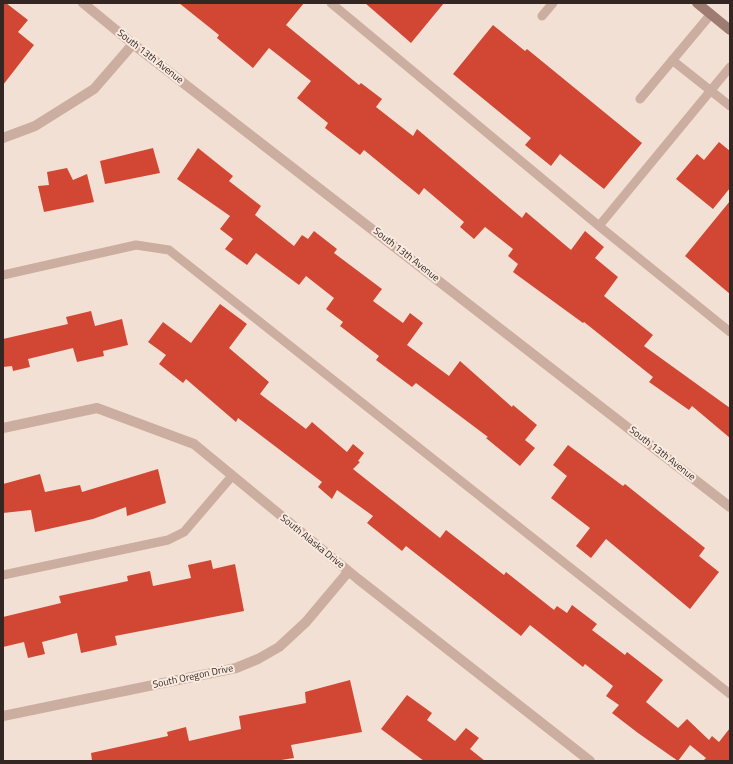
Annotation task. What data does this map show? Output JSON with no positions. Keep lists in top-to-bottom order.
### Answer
{
  "streets": {
    "street": ["South 13th Avenue", "South Alaska Drive", "South Oregon Drive"]
  },
  "crossings": [
    ["South Alaska Drive", "South Oregon Drive"]
  ]
}
